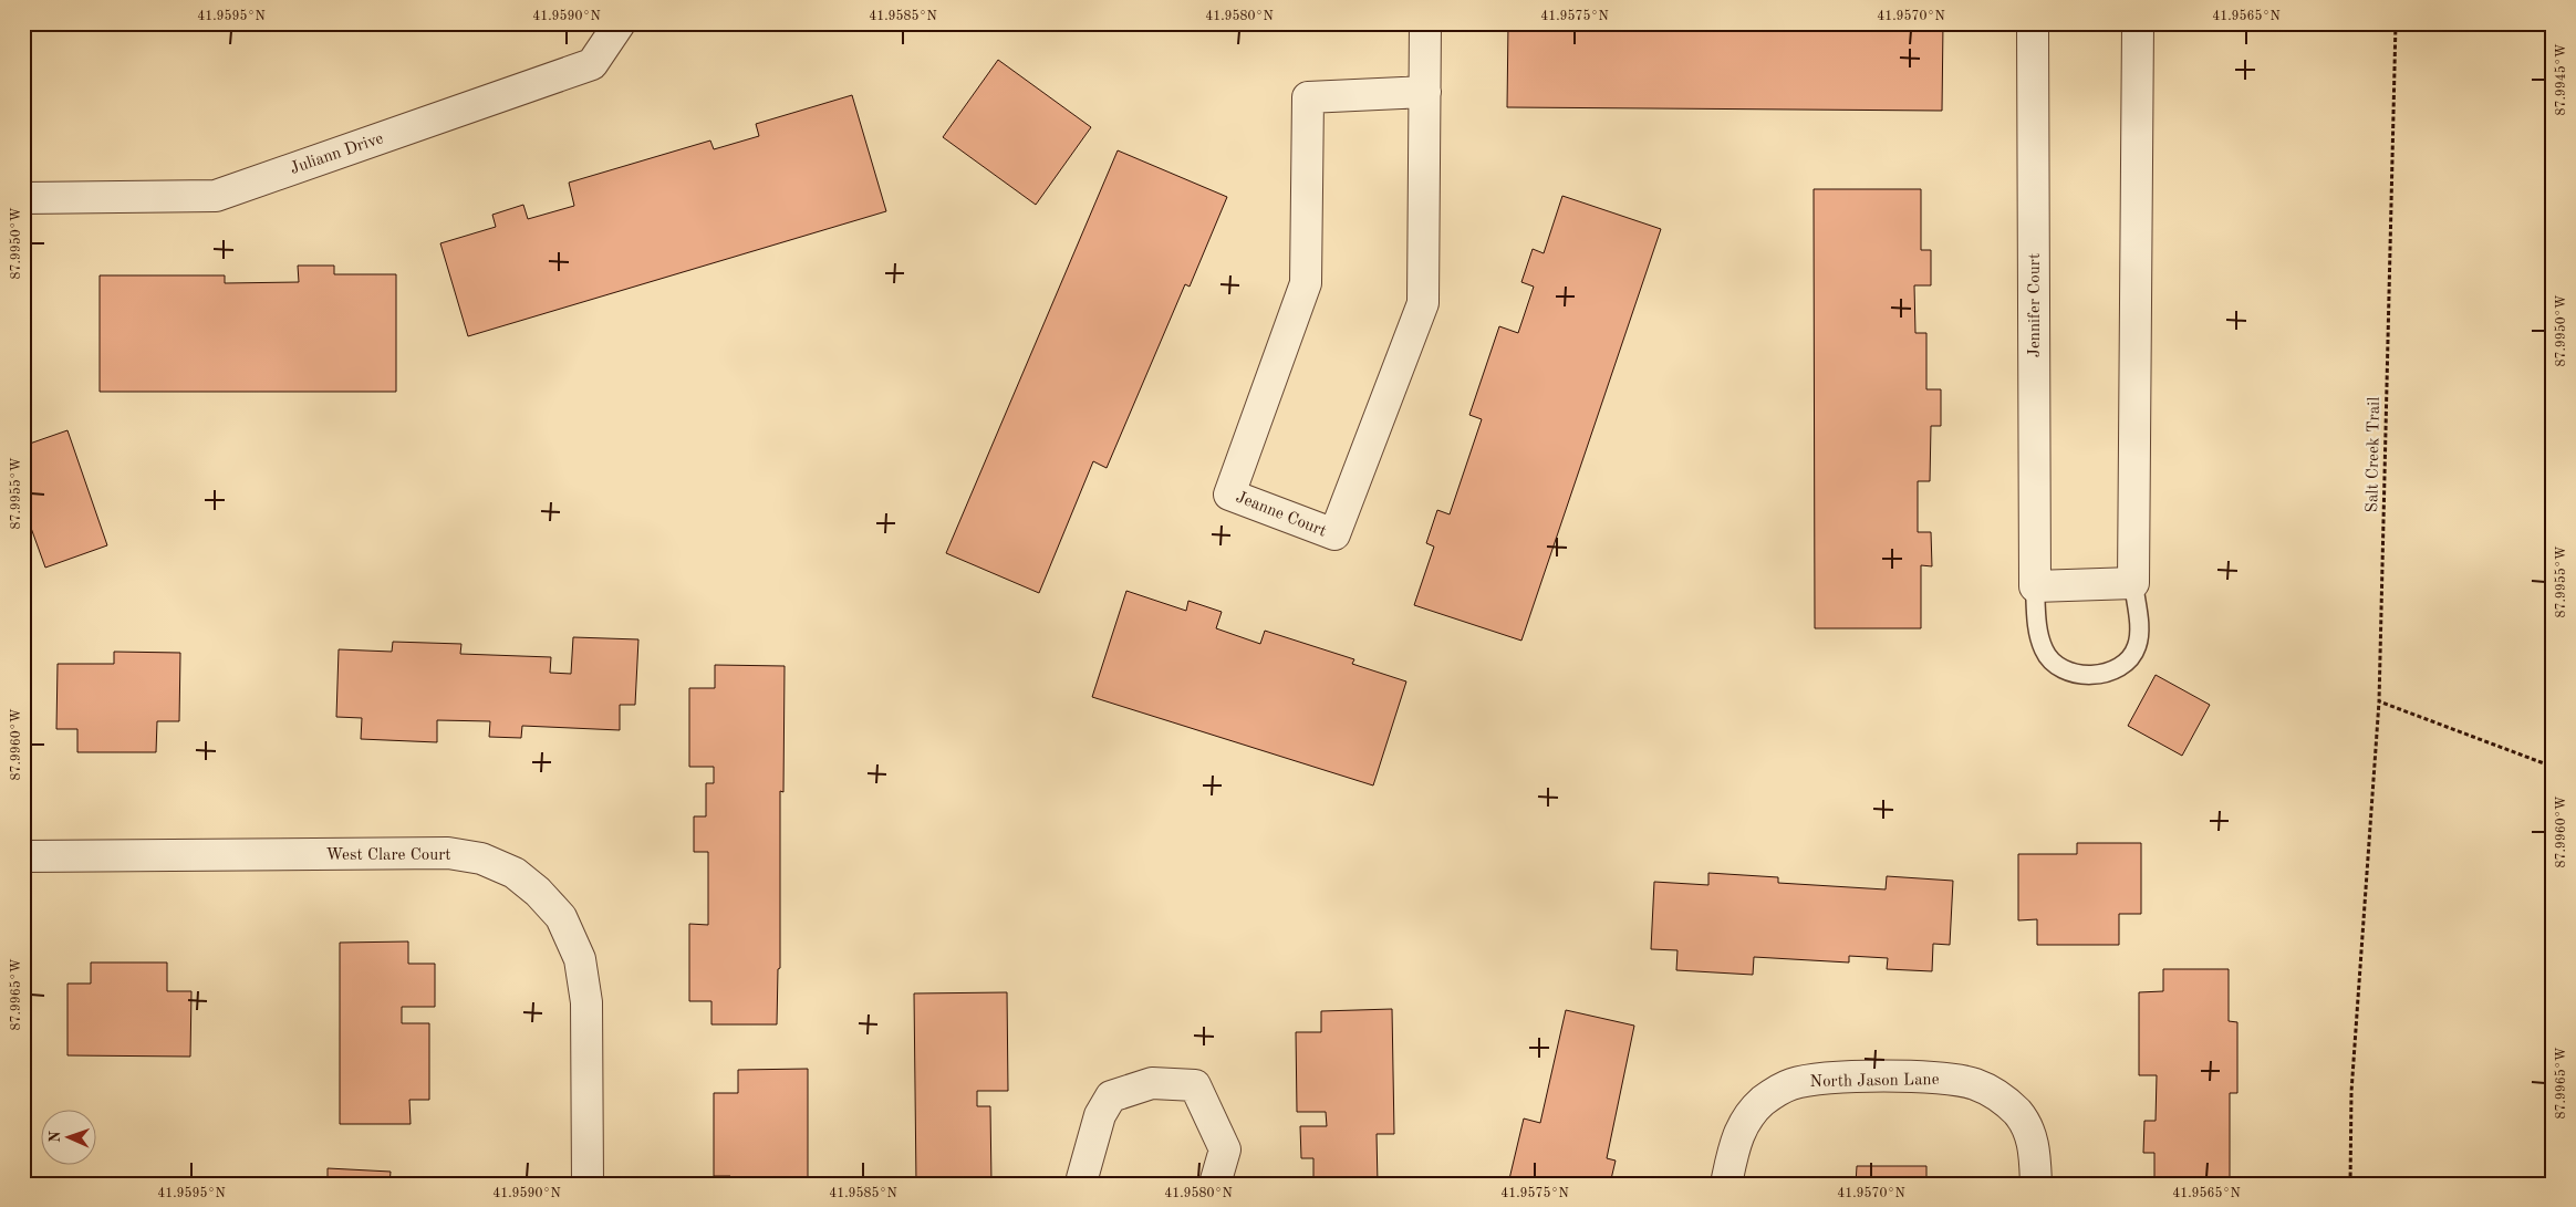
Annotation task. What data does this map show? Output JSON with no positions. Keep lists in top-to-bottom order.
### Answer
{
  "streets": {
    "street": [
      "Juliann Drive",
      "Jennifer Court",
      "Jeanne Court",
      "West Clare Court",
      "North Jason Lane"
    ],
    "path": ["Salt Creek Trail"]
  },
  "north": "left",
  "coordinates": [
    "41.9595°N",
    "41.9590°N",
    "41.9585°N",
    "41.9580°N",
    "41.9575°N",
    "41.9570°N",
    "41.9565°N",
    "87.9945°W",
    "87.9950°W",
    "87.9955°W",
    "87.9960°W",
    "87.9965°W"
  ]
}
